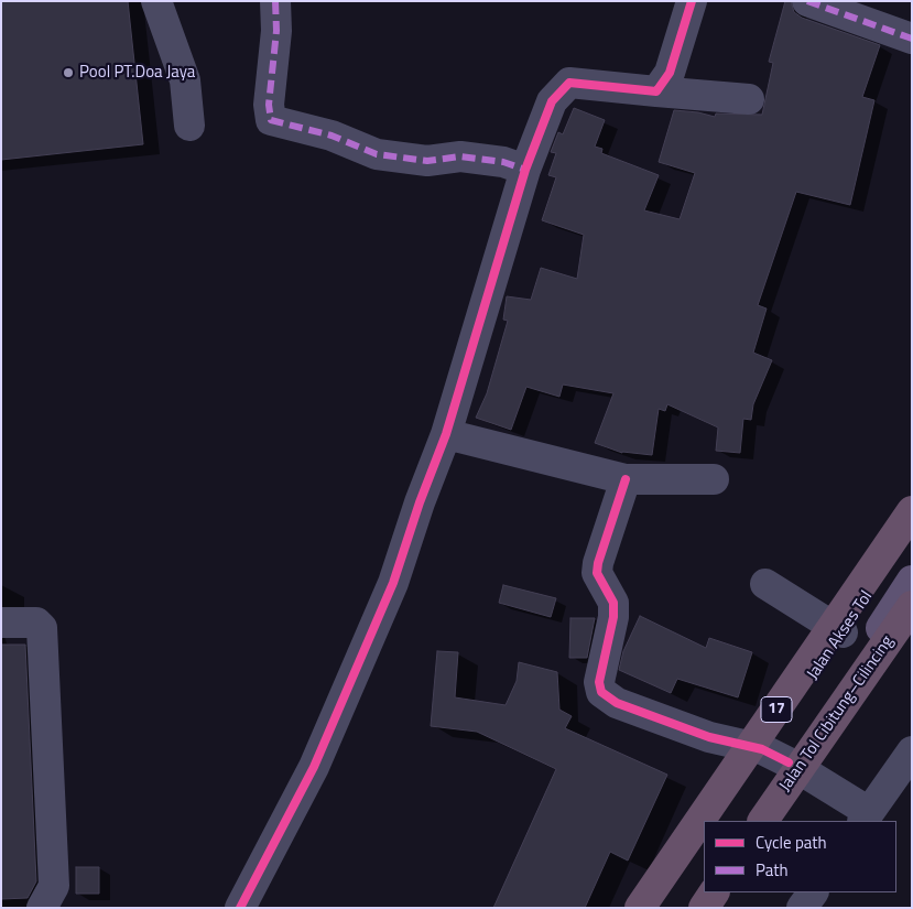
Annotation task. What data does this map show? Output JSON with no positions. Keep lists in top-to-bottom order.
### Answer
{
  "streets": {
    "highway": ["17", "Jalan Tol Cibitung–Cilincing"],
    "main road": ["Jalan Akses Tol"]
  },
  "places": ["Pool PT.Doa Jaya"],
  "legend": ["Cycle path", "Path"]
}
